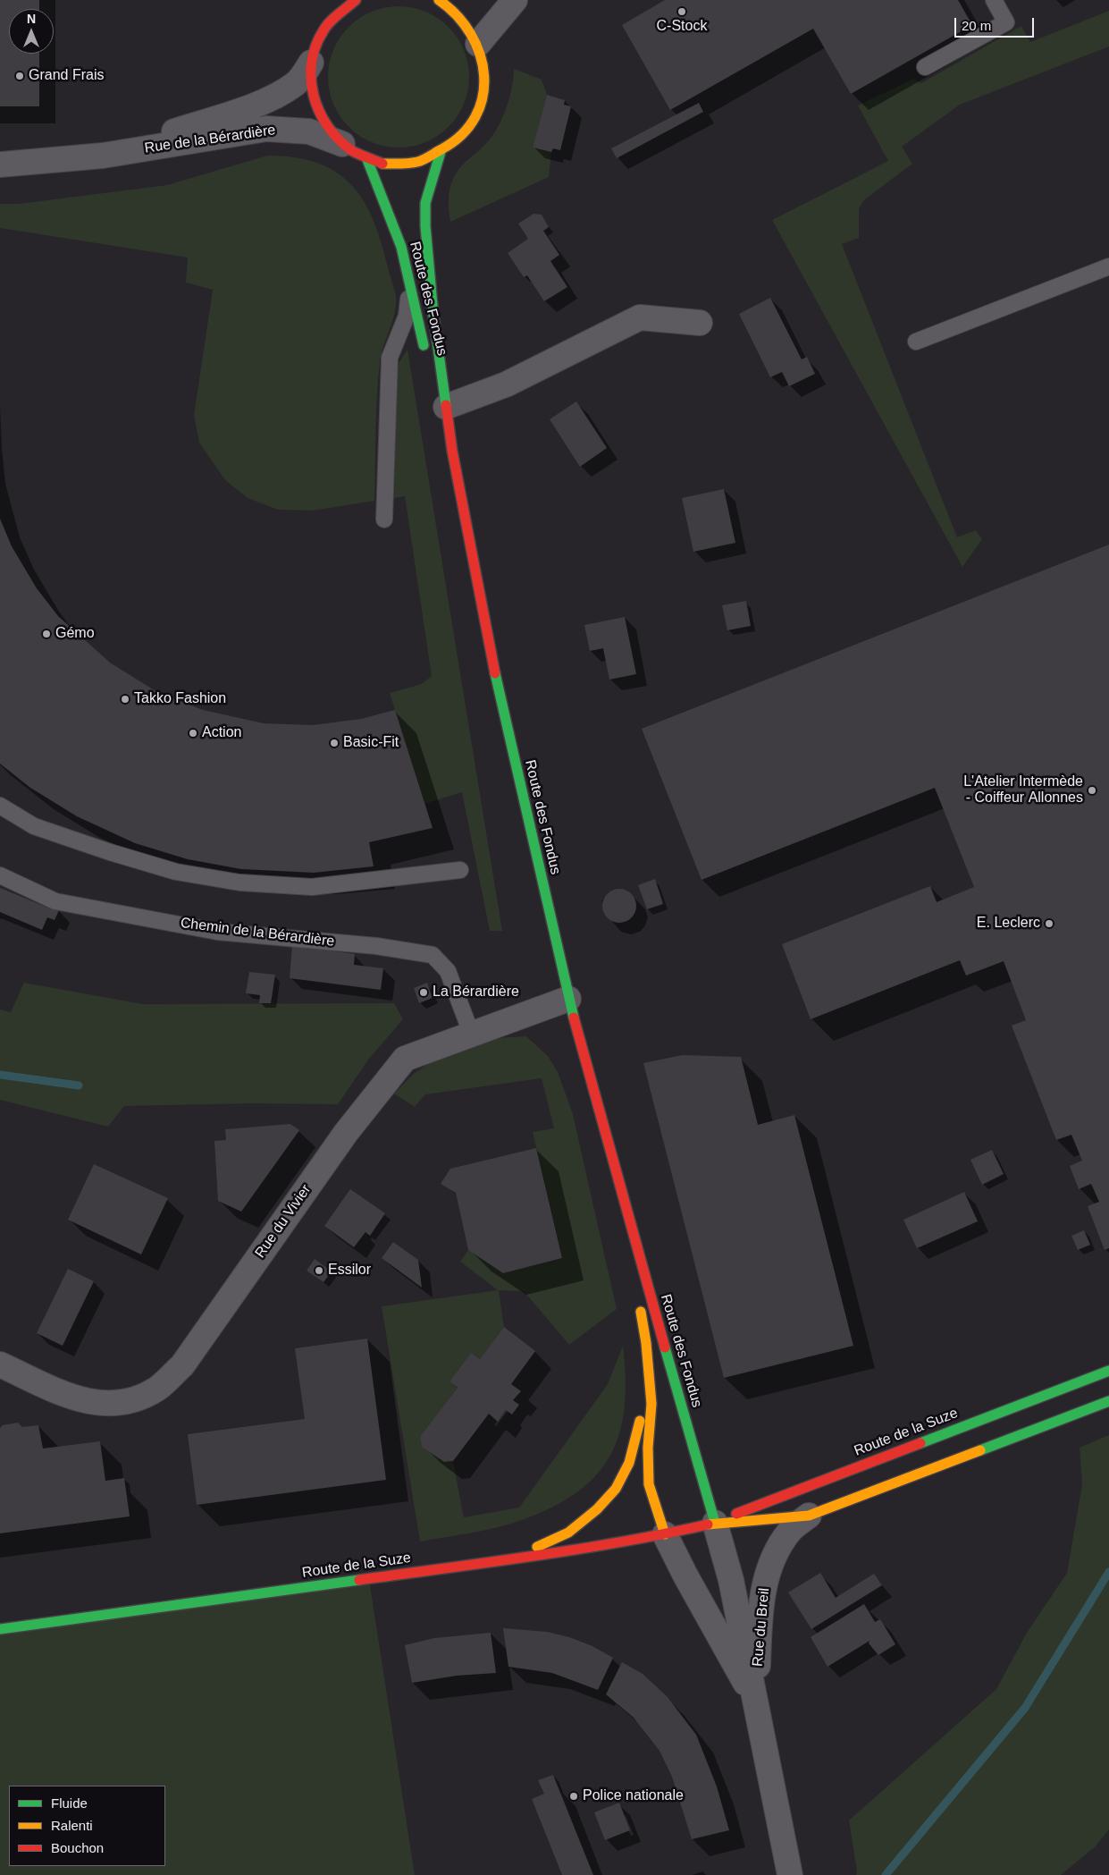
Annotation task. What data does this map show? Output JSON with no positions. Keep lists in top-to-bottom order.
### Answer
{
  "streets": {
    "street": [
      "Rue de la Bérardière",
      "Route des Fondus",
      "Rue du Vivier",
      "Route de la Suze",
      "Rue du Breil"
    ],
    "lane": ["Chemin de la Bérardière"]
  },
  "crossings": [
    ["Route des Fondus", "Rue du Vivier"],
    ["Route des Fondus", "Route de la Suze"],
    ["Route des Fondus", "Rue du Breil"],
    ["Chemin de la Bérardière", "Rue du Vivier"],
    ["Route de la Suze", "Rue du Breil"]
  ],
  "places": [
    "C-Stock",
    "Grand Frais",
    "Gémo",
    "Takko Fashion",
    "Action",
    "Basic-Fit",
    "L'Atelier Intermède - Coiffeur Allonnes",
    "E. Leclerc",
    "La Bérardière",
    "Essilor",
    "Police nationale"
  ],
  "legend": ["Fluide", "Ralenti", "Bouchon"],
  "scale_bar": "20 m",
  "north": "top"
}
